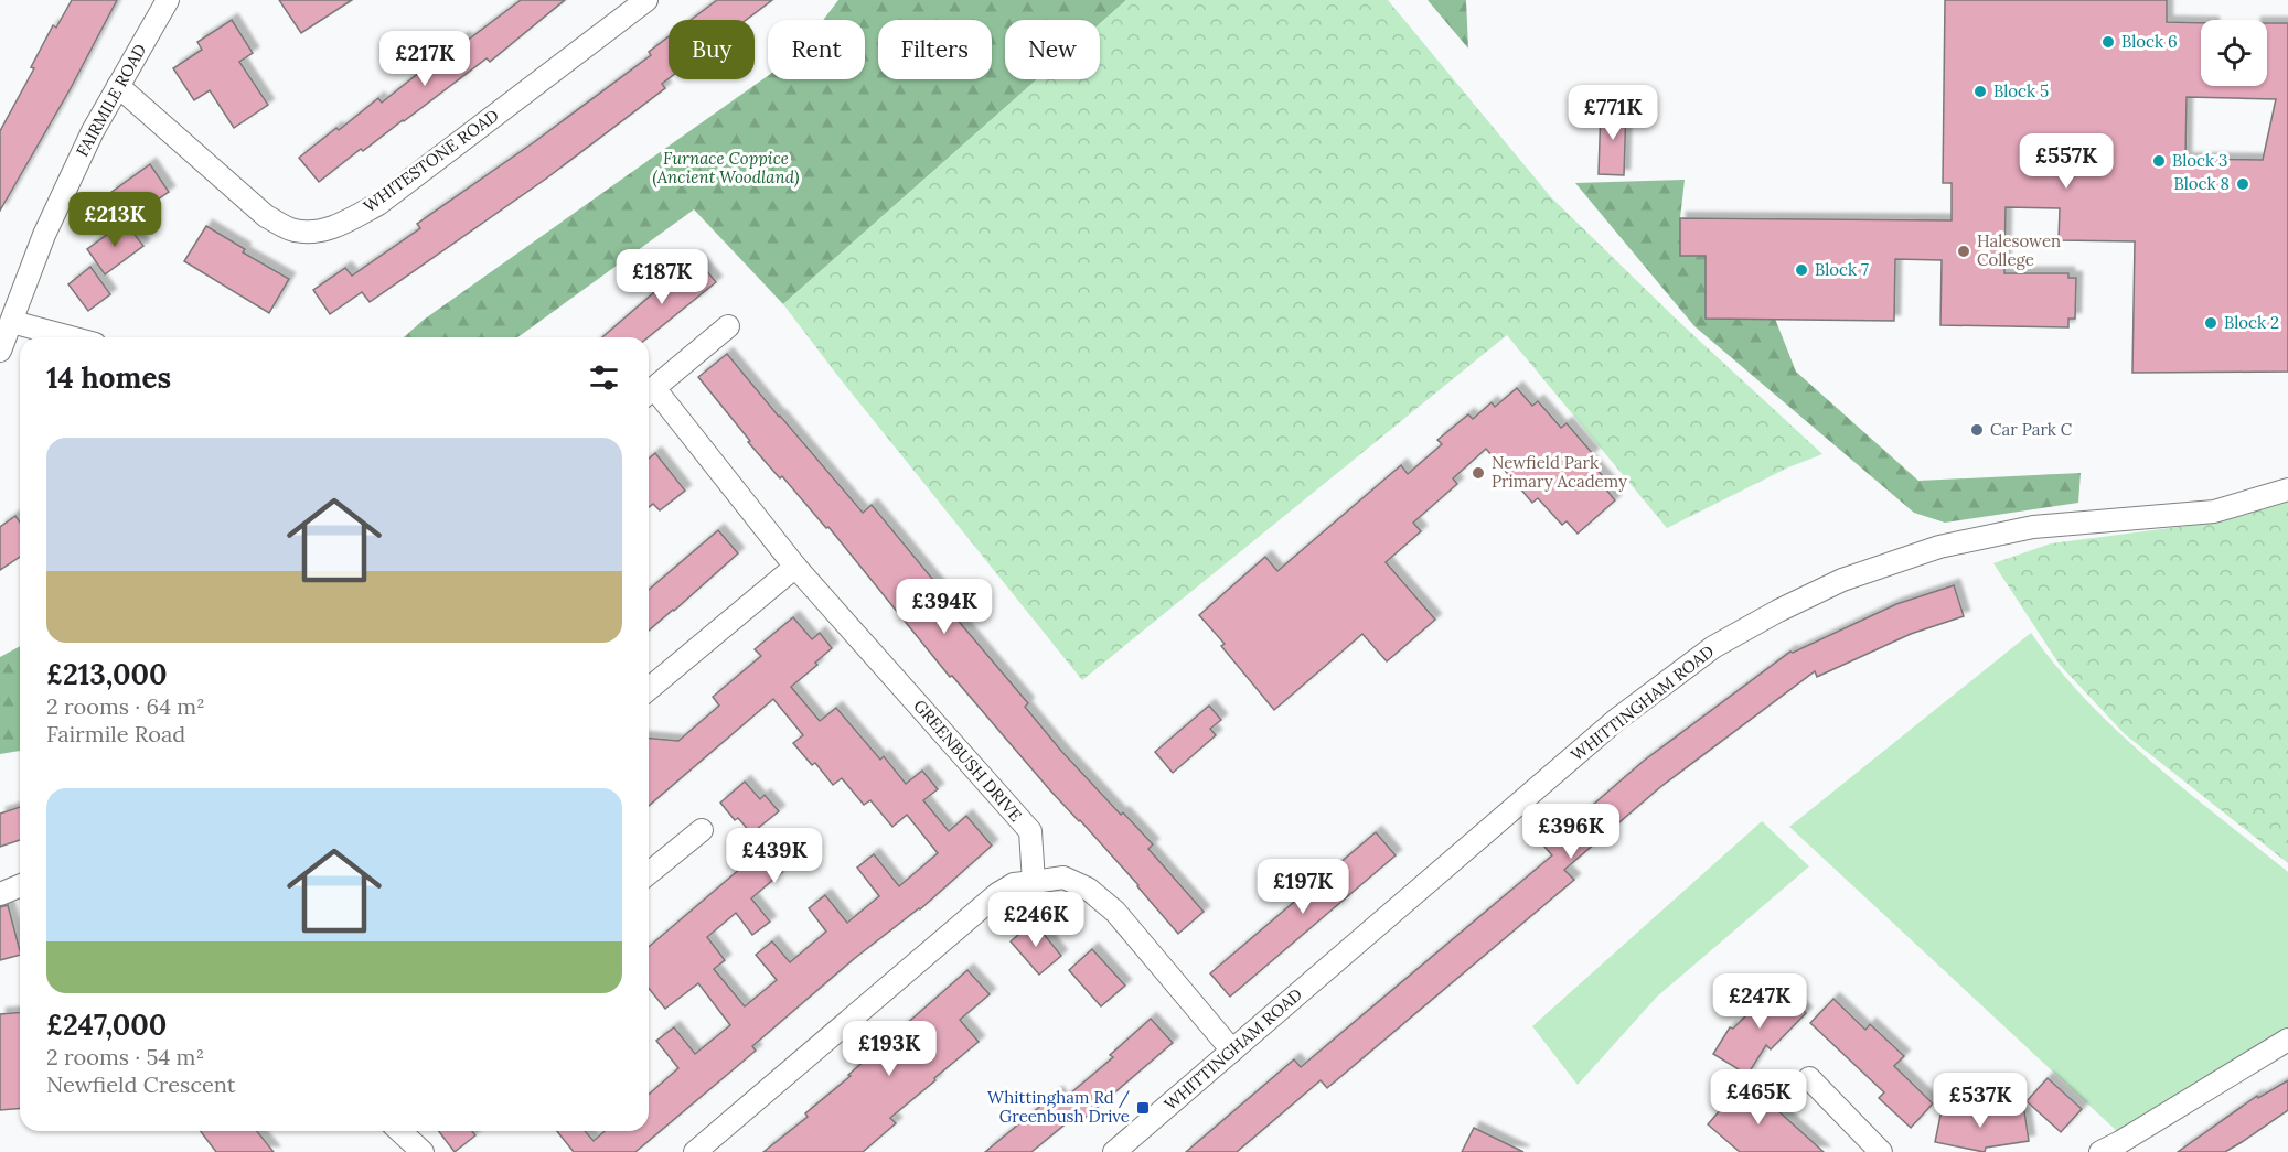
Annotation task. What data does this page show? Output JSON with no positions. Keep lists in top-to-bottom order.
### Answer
{
  "streets": {
    "street": [
      "FAIRMILE ROAD",
      "WHITESTONE ROAD",
      "WHITTINGHAM ROAD",
      "GREENBUSH DRIVE"
    ]
  },
  "crossings": [
    ["FAIRMILE ROAD", "WHITESTONE ROAD"]
  ],
  "parks": ["Furnace Coppice (Ancient Woodland)"],
  "places": {
    "other": [
      "Block 6",
      "Block 5",
      "Block 3",
      "Block 8",
      "Halesowen College",
      "Block 7",
      "Block 2",
      "Car Park C",
      "Newfield Park Primary Academy"
    ],
    "transit": ["Whittingham Rd / Greenbush Drive"]
  },
  "page": {
    "chip": [
      "Buy",
      "Rent",
      "Filters",
      "New"
    ],
    "price": [
      "£217K",
      "£771K",
      "£557K",
      "£213K",
      "£187K",
      "£394K",
      "£396K",
      "£439K",
      "£197K",
      "£246K",
      "£247K",
      "£193K",
      "£465K",
      "£537K"
    ],
    "heading": "14 homes",
    "list": [
      {
        "name": "£213,000",
        "note": "2 rooms · 64 m² · Fairmile Road"
      },
      {
        "name": "£247,000",
        "note": "2 rooms · 54 m² · Newfield Crescent"
      }
    ]
  }
}
